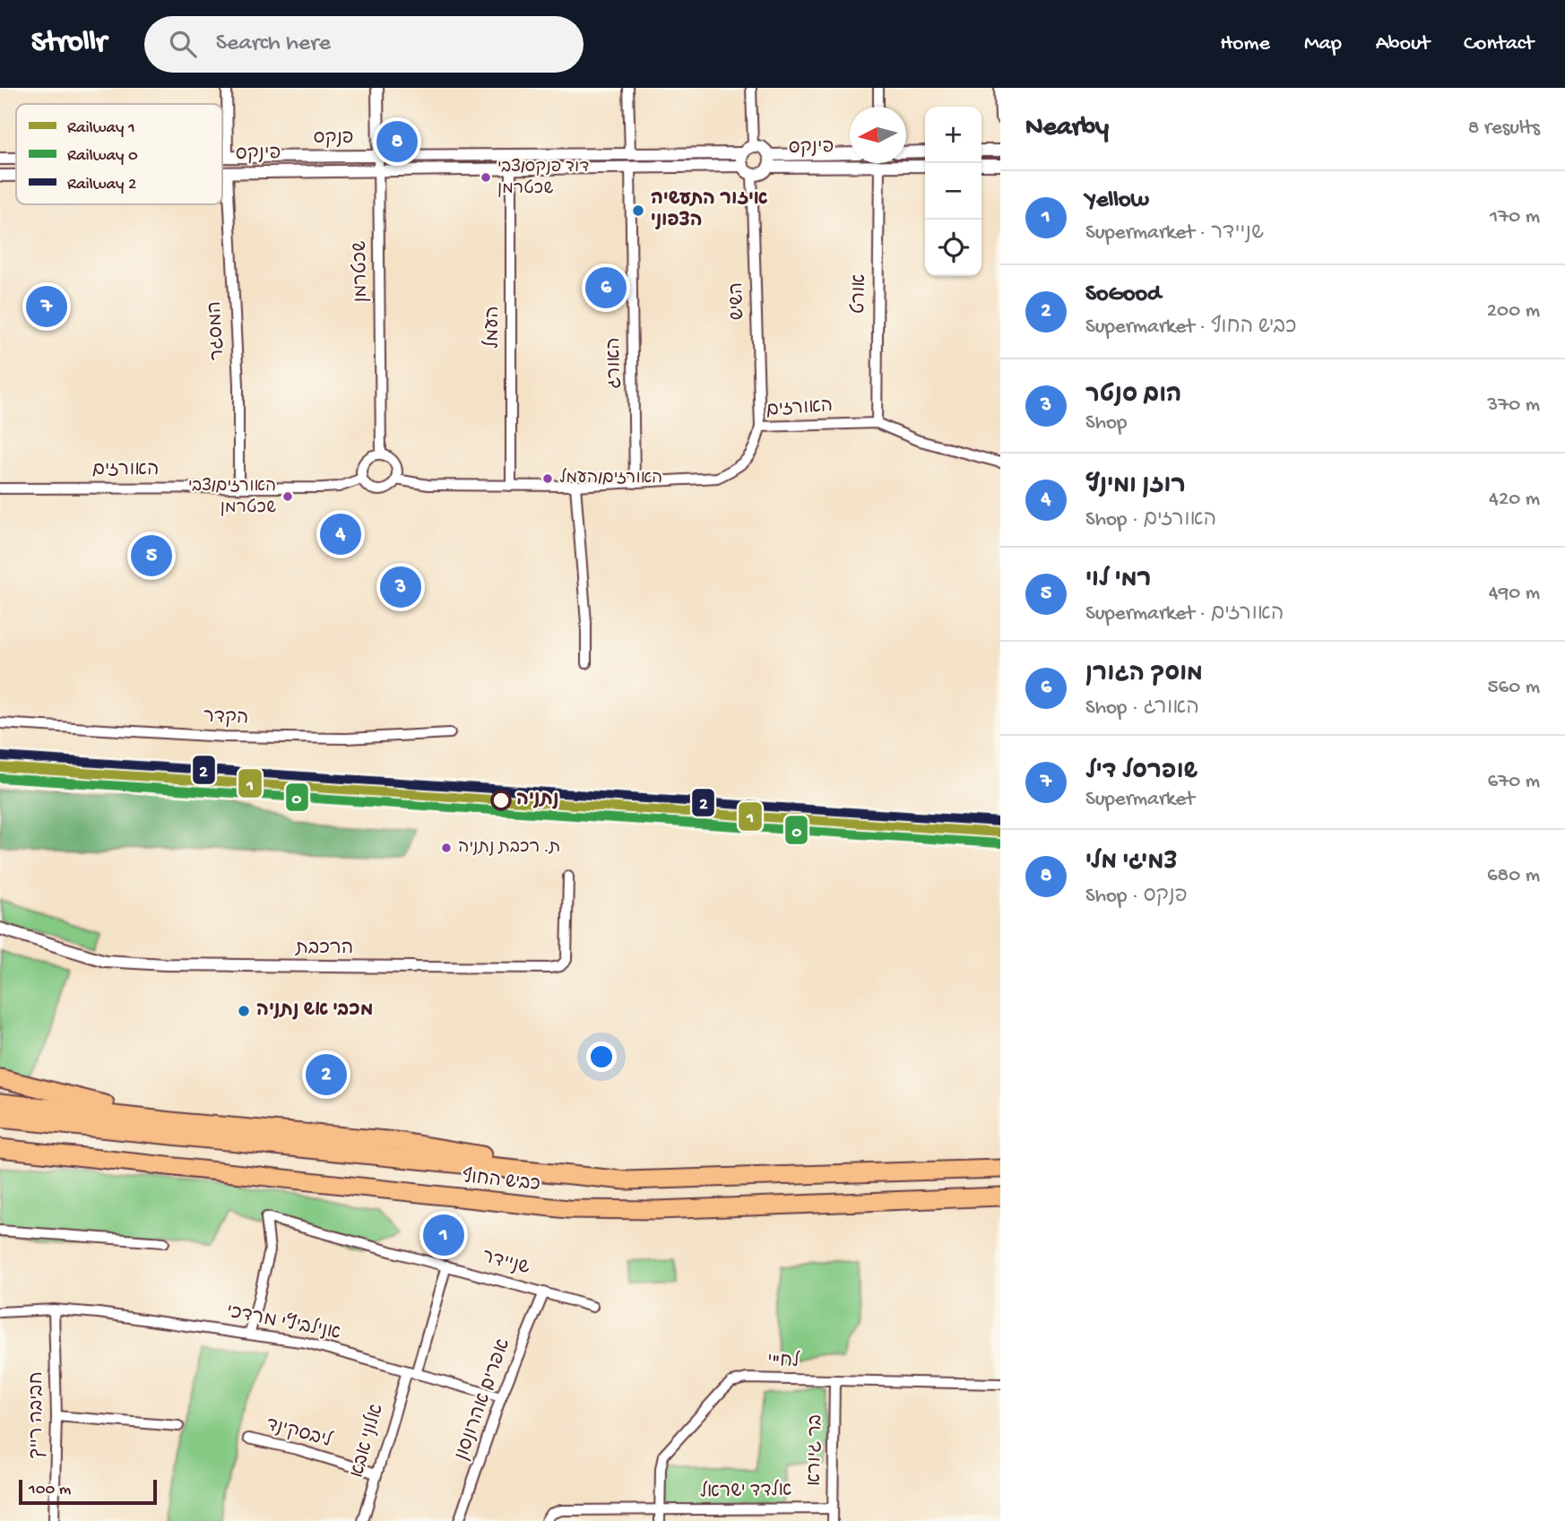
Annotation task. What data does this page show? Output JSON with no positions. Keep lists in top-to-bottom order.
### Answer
{
  "streets": {
    "highway": ["כביש החוף"],
    "street": [
      "פנקס",
      "פינקס",
      "שכטרמן",
      "אורט",
      "השיש",
      "העמל",
      "המסגר",
      "האורג",
      "האורזים",
      "הקדר",
      "הרכבת",
      "שניידר",
      "אנילביץ' מרדכי",
      "לח\"י",
      "אפרים אהרונסון",
      "חביבה רייך",
      "ליבסקינד",
      "אלוני אבא",
      "בר גיורא",
      "אלדד ישראל"
    ]
  },
  "crossings": [
    ["פנקס", "פינקס"],
    ["פנקס", "שכטרמן"],
    ["פנקס", "השיש"],
    ["פינקס", "שכטרמן"],
    ["פינקס", "אורט"],
    ["פינקס", "השיש"],
    ["פינקס", "העמל"],
    ["פינקס", "המסגר"],
    ["פינקס", "האורג"],
    ["שכטרמן", "האורזים"],
    ["אורט", "האורזים"],
    ["השיש", "האורזים"],
    ["העמל", "האורזים"],
    ["המסגר", "האורזים"],
    ["האורג", "האורזים"],
    ["שניידר", "אנילביץ' מרדכי"],
    ["שניידר", "אפרים אהרונסון"],
    ["שניידר", "אלוני אבא"],
    ["אנילביץ' מרדכי", "אפרים אהרונסון"],
    ["אנילביץ' מרדכי", "חביבה רייך"],
    ["אנילביץ' מרדכי", "אלוני אבא"],
    ["לח\"י", "בר גיורא"],
    ["לח\"י", "אלדד ישראל"],
    ["ליבסקינד", "אלוני אבא"],
    ["בר גיורא", "אלדד ישראל"]
  ],
  "places": [
    "דוד פנקס/צבי שכטרמן",
    "איזור התעשיה הצפוני",
    "האורזים/העמל",
    "האורזים/צבי שכטרמן",
    "נתניה",
    "ת. רכבת נתניה",
    "מכבי אש נתניה"
  ],
  "lines": ["rail line 2", "rail line 1", "rail line 0"],
  "legend": ["Railway 1", "Railway 0", "Railway 2"],
  "scale_bar": "100 m",
  "north": "left",
  "page": {
    "header": "Strollr",
    "search": "Search here",
    "nav": [
      "Home",
      "Map",
      "About",
      "Contact"
    ],
    "heading": ["Nearby", "8 results"],
    "map_buttons": ["+", "−"],
    "pins": [
      "8",
      "6",
      "7",
      "4",
      "5",
      "3",
      "2",
      "1"
    ],
    "list": [
      {
        "mark": "1",
        "name": "Yellow",
        "note": "Supermarket · שניידר",
        "value": "170 m"
      },
      {
        "mark": "2",
        "name": "SoGood",
        "note": "Supermarket · כביש החוף",
        "value": "200 m"
      },
      {
        "mark": "3",
        "name": "הום סנטר",
        "note": "Shop",
        "value": "370 m"
      },
      {
        "mark": "4",
        "name": "רוזן ומינץ",
        "note": "Shop · האורזים",
        "value": "420 m"
      },
      {
        "mark": "5",
        "name": "רמי לוי",
        "note": "Supermarket · האורזים",
        "value": "490 m"
      },
      {
        "mark": "6",
        "name": "מוסך הגורן",
        "note": "Shop · האורג",
        "value": "560 m"
      },
      {
        "mark": "7",
        "name": "שופרסל דיל",
        "note": "Supermarket",
        "value": "670 m"
      },
      {
        "mark": "8",
        "name": "צמיגי מלי",
        "note": "Shop · פנקס",
        "value": "680 m"
      }
    ],
    "scale": "100 m"
  }
}
